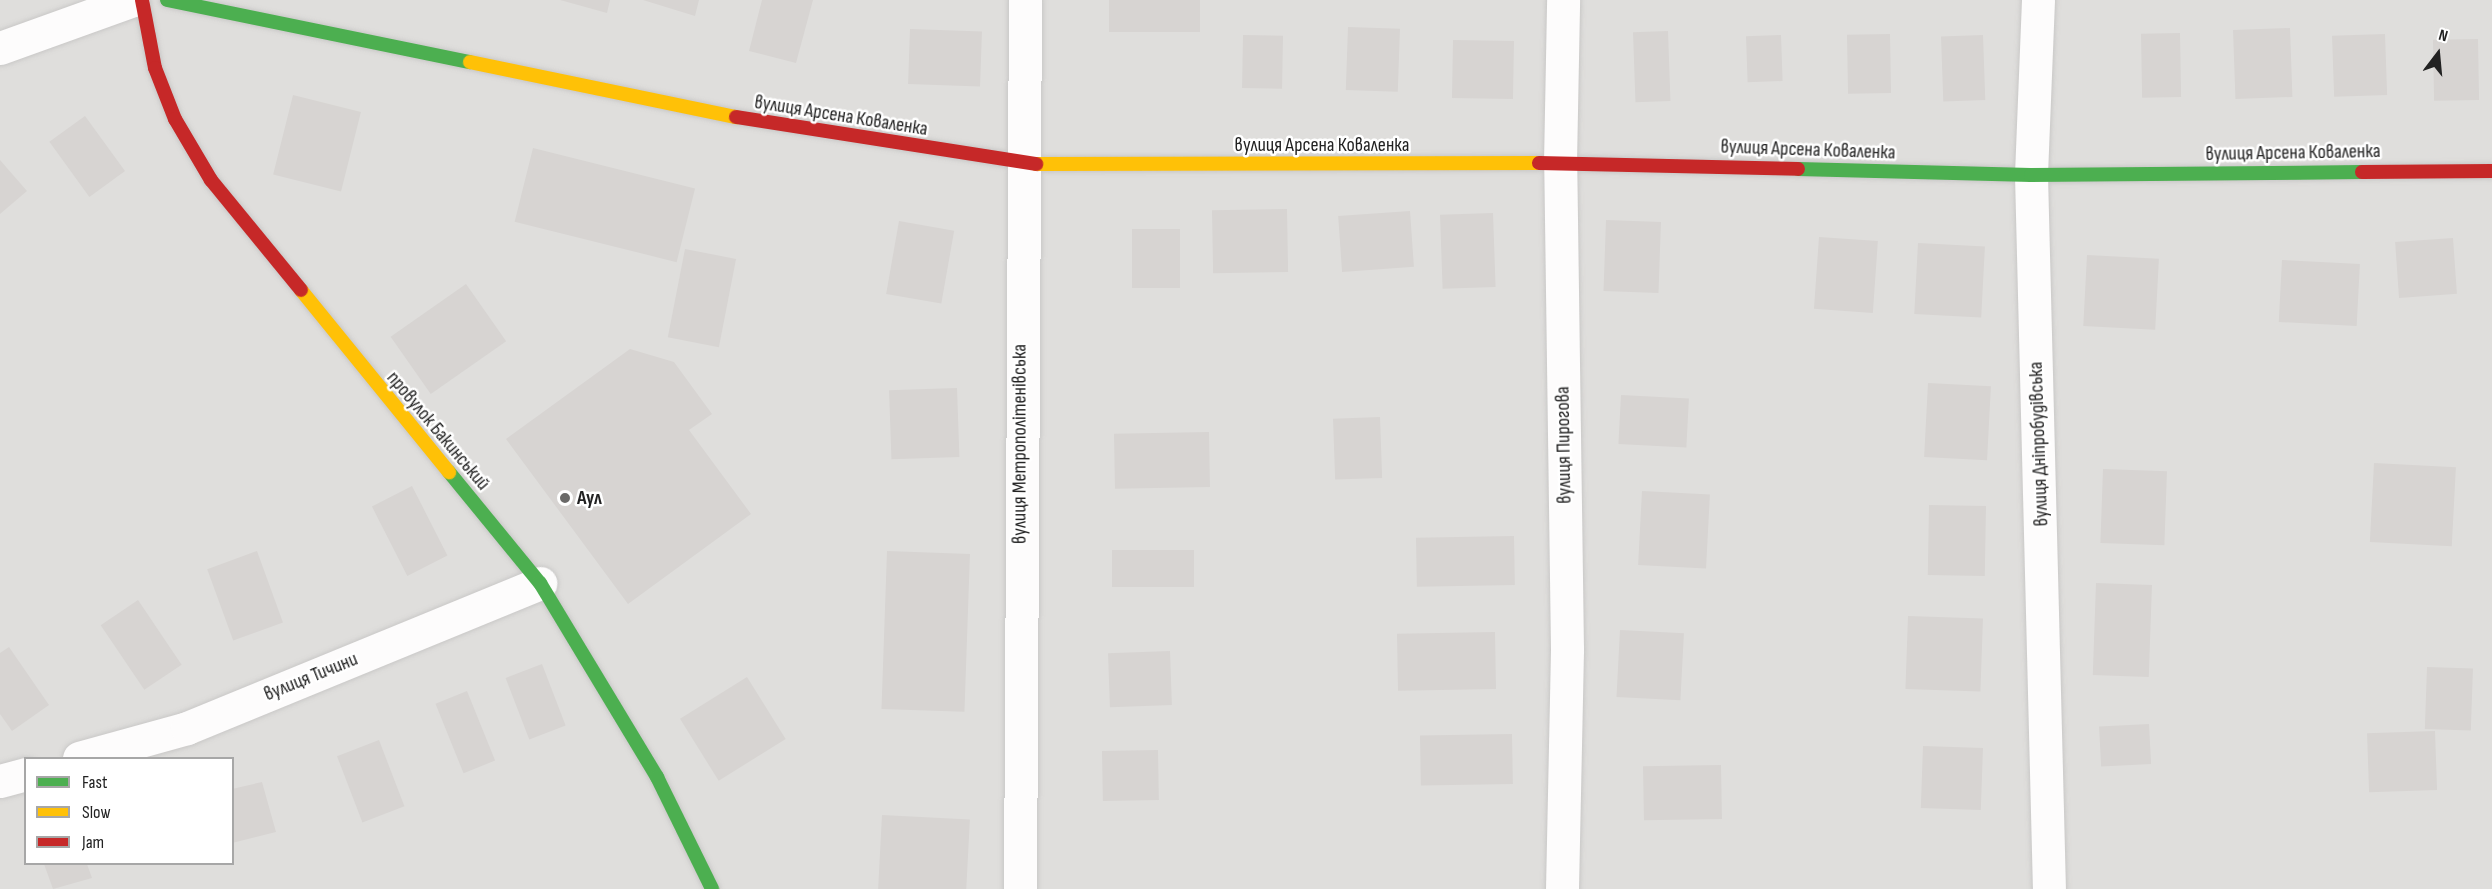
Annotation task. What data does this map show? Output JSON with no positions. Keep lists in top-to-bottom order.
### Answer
{
  "streets": {
    "street": [
      "вулиця Арсена Коваленка",
      "провулок Бакинський",
      "вулиця Метрополітенівська",
      "вулиця Дніпробудівська",
      "вулиця Пирогова",
      "вулиця Тичини"
    ]
  },
  "crossings": [
    ["вулиця Арсена Коваленка", "вулиця Метрополітенівська"],
    ["вулиця Арсена Коваленка", "вулиця Дніпробудівська"],
    ["вулиця Арсена Коваленка", "вулиця Пирогова"],
    ["провулок Бакинський", "вулиця Тичини"]
  ],
  "places": ["Аул"],
  "legend": ["Fast", "Slow", "Jam"],
  "north": "top"
}
